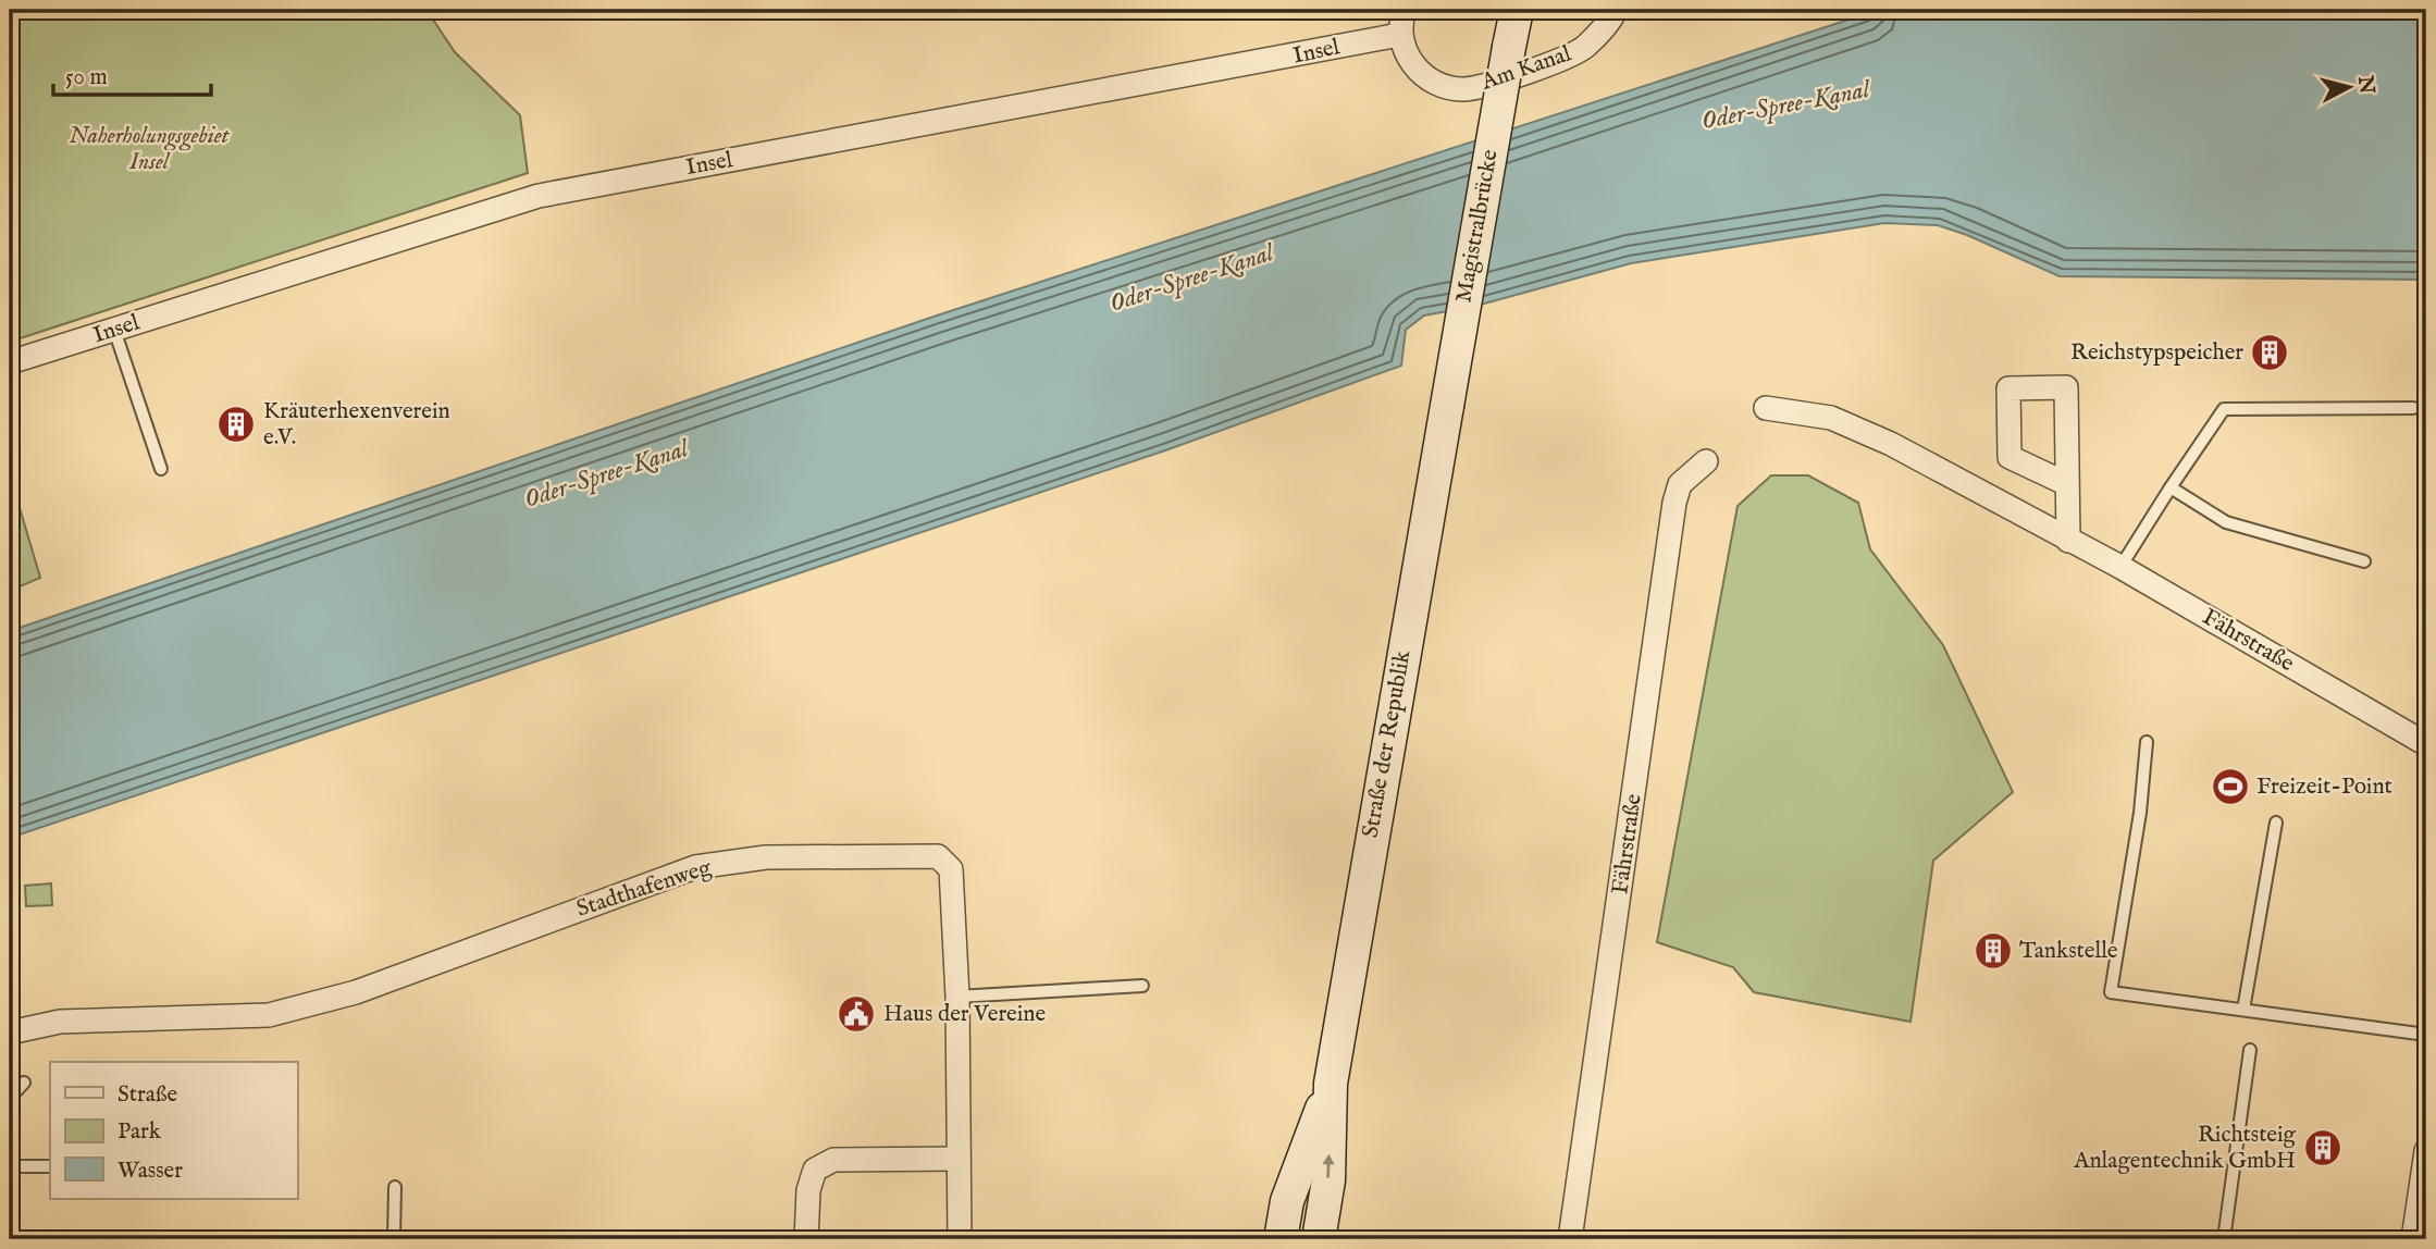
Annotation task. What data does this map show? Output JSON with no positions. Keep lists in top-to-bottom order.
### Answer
{
  "streets": {
    "main road": ["Magistralbrücke", "Straße der Republik"],
    "street": [
      "Insel",
      "Am Kanal",
      "Fährstraße",
      "Stadthafenweg"
    ]
  },
  "crossings": [
    ["Insel", "Am Kanal"],
    ["Magistralbrücke", "Straße der Republik"]
  ],
  "water": ["Oder-Spree-Kanal"],
  "parks": ["Naherholungsgebiet Insel"],
  "places": {
    "building": [
      "Reichstypspeicher",
      "Kräuterhexenverein e.V.",
      "Tankstelle",
      "Richtsteig Anlagentechnik GmbH"
    ],
    "sports": ["Freizeit-Point"],
    "public building": ["Haus der Vereine"]
  },
  "legend": ["Straße", "Park", "Wasser"],
  "scale_bar": "50 m",
  "north": "right"
}
